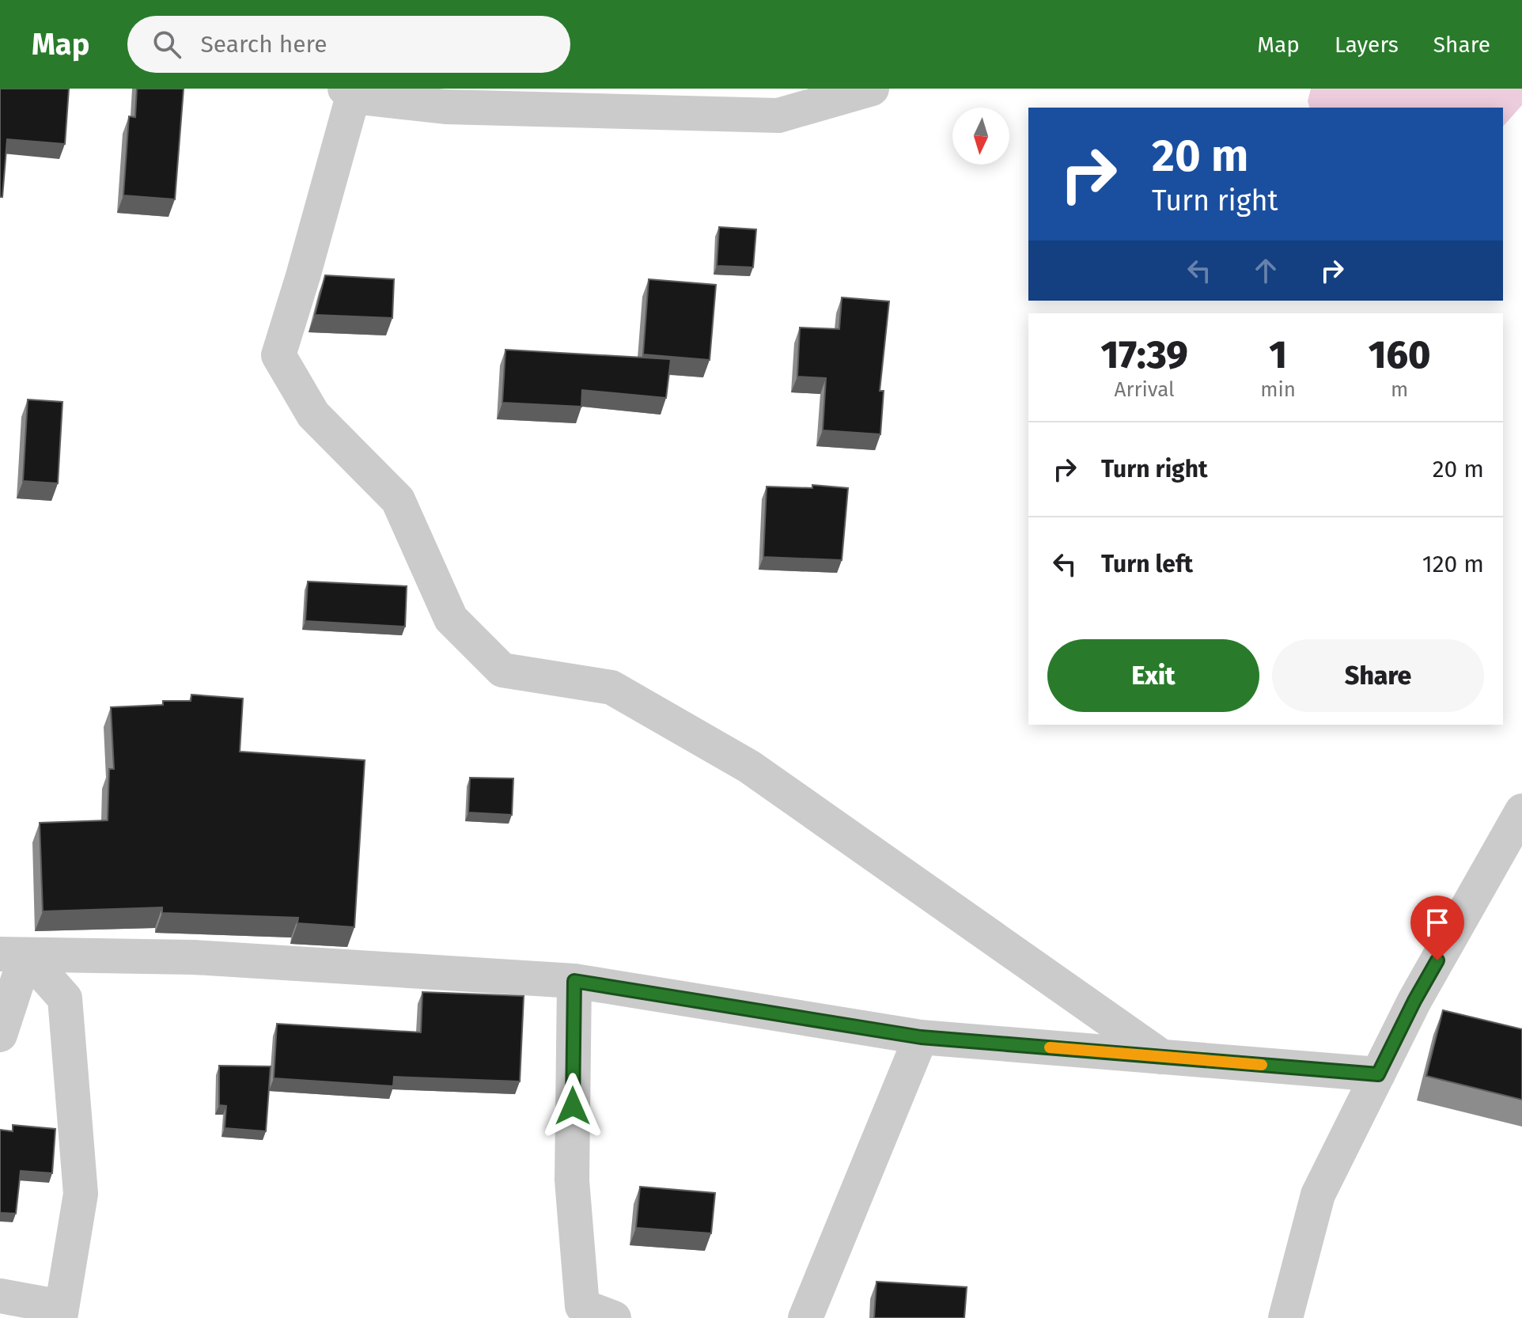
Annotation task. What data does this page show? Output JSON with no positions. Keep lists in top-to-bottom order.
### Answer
{
  "north": "bottom",
  "page": {
    "header": "Map",
    "search": "Search here",
    "nav": ["Map", "Layers", "Share"],
    "turn": ["20 m", "Turn right"],
    "eta": [
      "17:39",
      "Arrival",
      "1",
      "min",
      "160",
      "m"
    ],
    "list": [
      {
        "name": "Turn right",
        "value": "20 m"
      },
      {
        "name": "Turn left",
        "value": "120 m"
      }
    ],
    "buttons": ["Exit", "Share"]
  }
}
